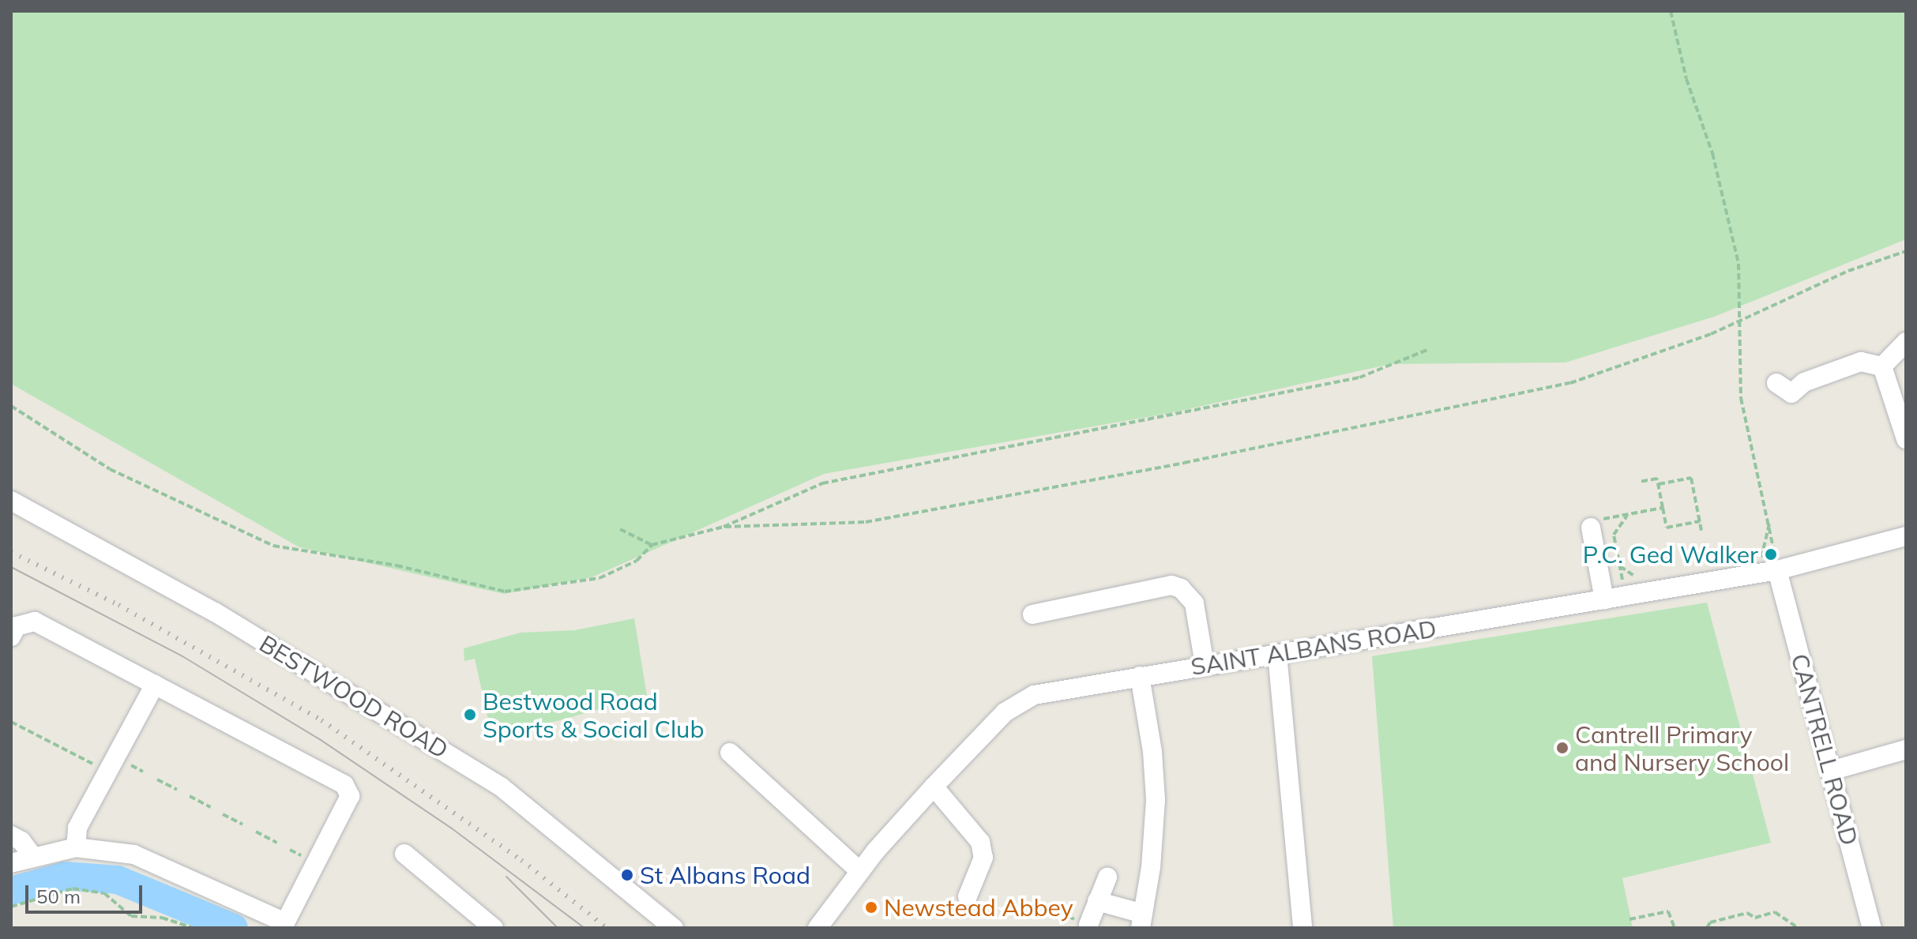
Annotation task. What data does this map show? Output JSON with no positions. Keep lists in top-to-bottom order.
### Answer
{
  "streets": {
    "street": ["SAINT ALBANS ROAD", "BESTWOOD ROAD", "CANTRELL ROAD"]
  },
  "crossings": [
    ["SAINT ALBANS ROAD", "CANTRELL ROAD"]
  ],
  "places": [
    "P.C. Ged Walker",
    "Bestwood Road Sports & Social Club",
    "Cantrell Primary and Nursery School",
    "St Albans Road",
    "Newstead Abbey"
  ],
  "scale_bar": "50 m"
}
